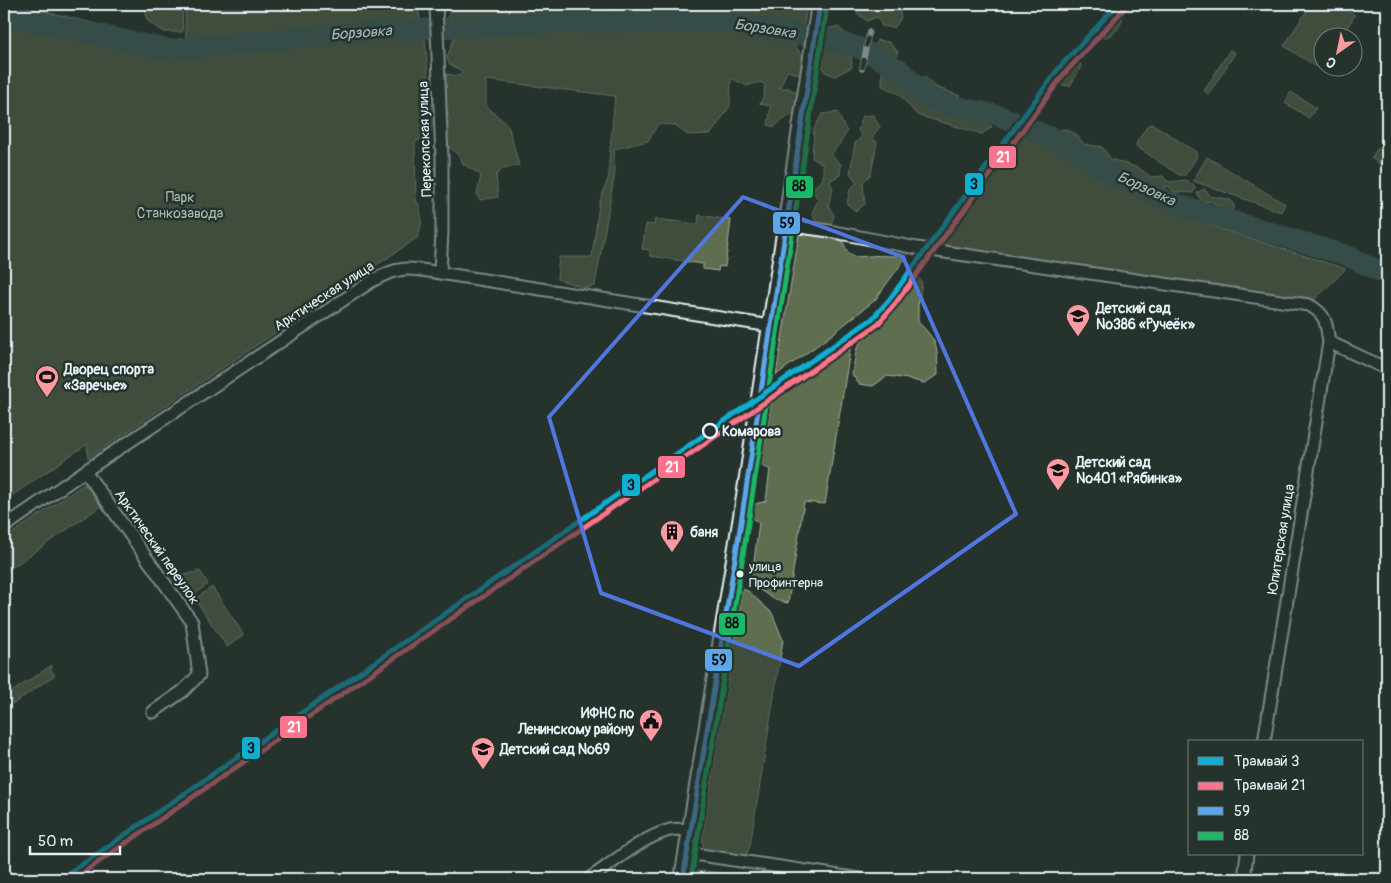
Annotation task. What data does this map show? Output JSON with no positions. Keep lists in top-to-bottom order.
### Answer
{
  "streets": {
    "street": [
      "Перекопская улица",
      "Арктическая улица",
      "Юпитерская улица",
      "Арктический переулок"
    ]
  },
  "crossings": [
    ["Перекопская улица", "Арктическая улица"],
    ["Арктическая улица", "Арктический переулок"]
  ],
  "water": ["Борзовка"],
  "parks": ["Парк Станкозавода"],
  "places": {
    "school or university": ["Детский сад №386 «Ручеёк»", "Детский сад №401 «Рябинка»", "Детский сад №69"],
    "sports": ["Дворец спорта «Заречье»"],
    "other": ["Комарова", "улица Профинтерна"],
    "building": ["баня"],
    "public building": ["ИФНС по Ленинскому району"]
  },
  "lines": [
    "tram line 3",
    "transit line 59",
    "transit line 88",
    "tram line 21"
  ],
  "legend": [
    "Трамвай 3",
    "Трамвай 21",
    "59",
    "88"
  ],
  "scale_bar": "50 m",
  "north": "bottom left"
}
